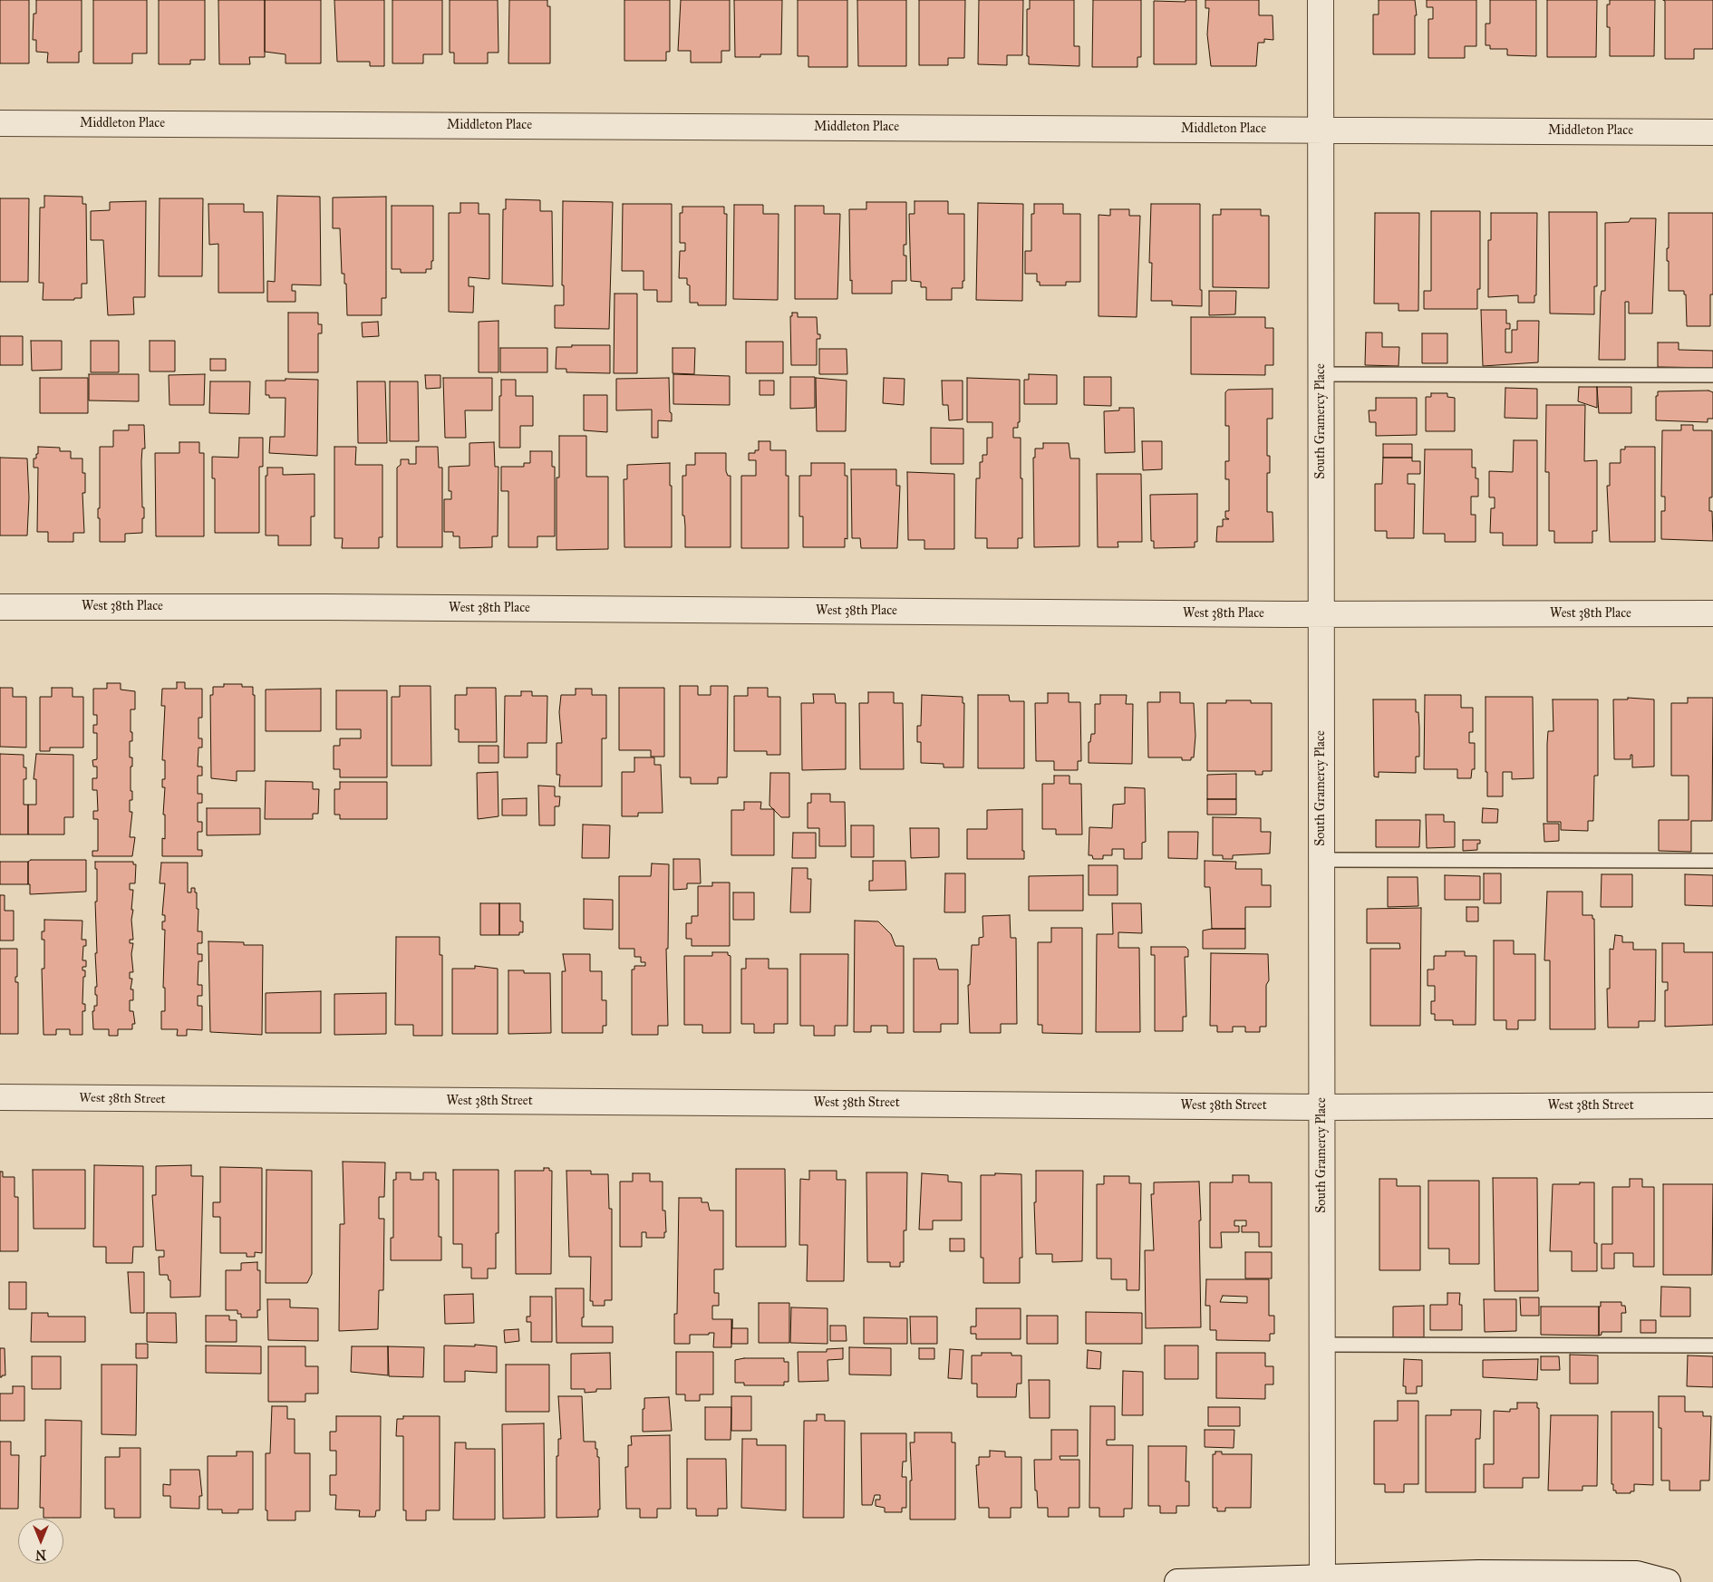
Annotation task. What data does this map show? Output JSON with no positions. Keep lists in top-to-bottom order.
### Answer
{
  "streets": {
    "street": [
      "Middleton Place",
      "South Gramercy Place",
      "West 38th Place",
      "West 38th Street"
    ]
  },
  "crossings": [
    ["Middleton Place", "South Gramercy Place"],
    ["South Gramercy Place", "West 38th Place"],
    ["South Gramercy Place", "West 38th Street"]
  ],
  "north": "bottom"
}
